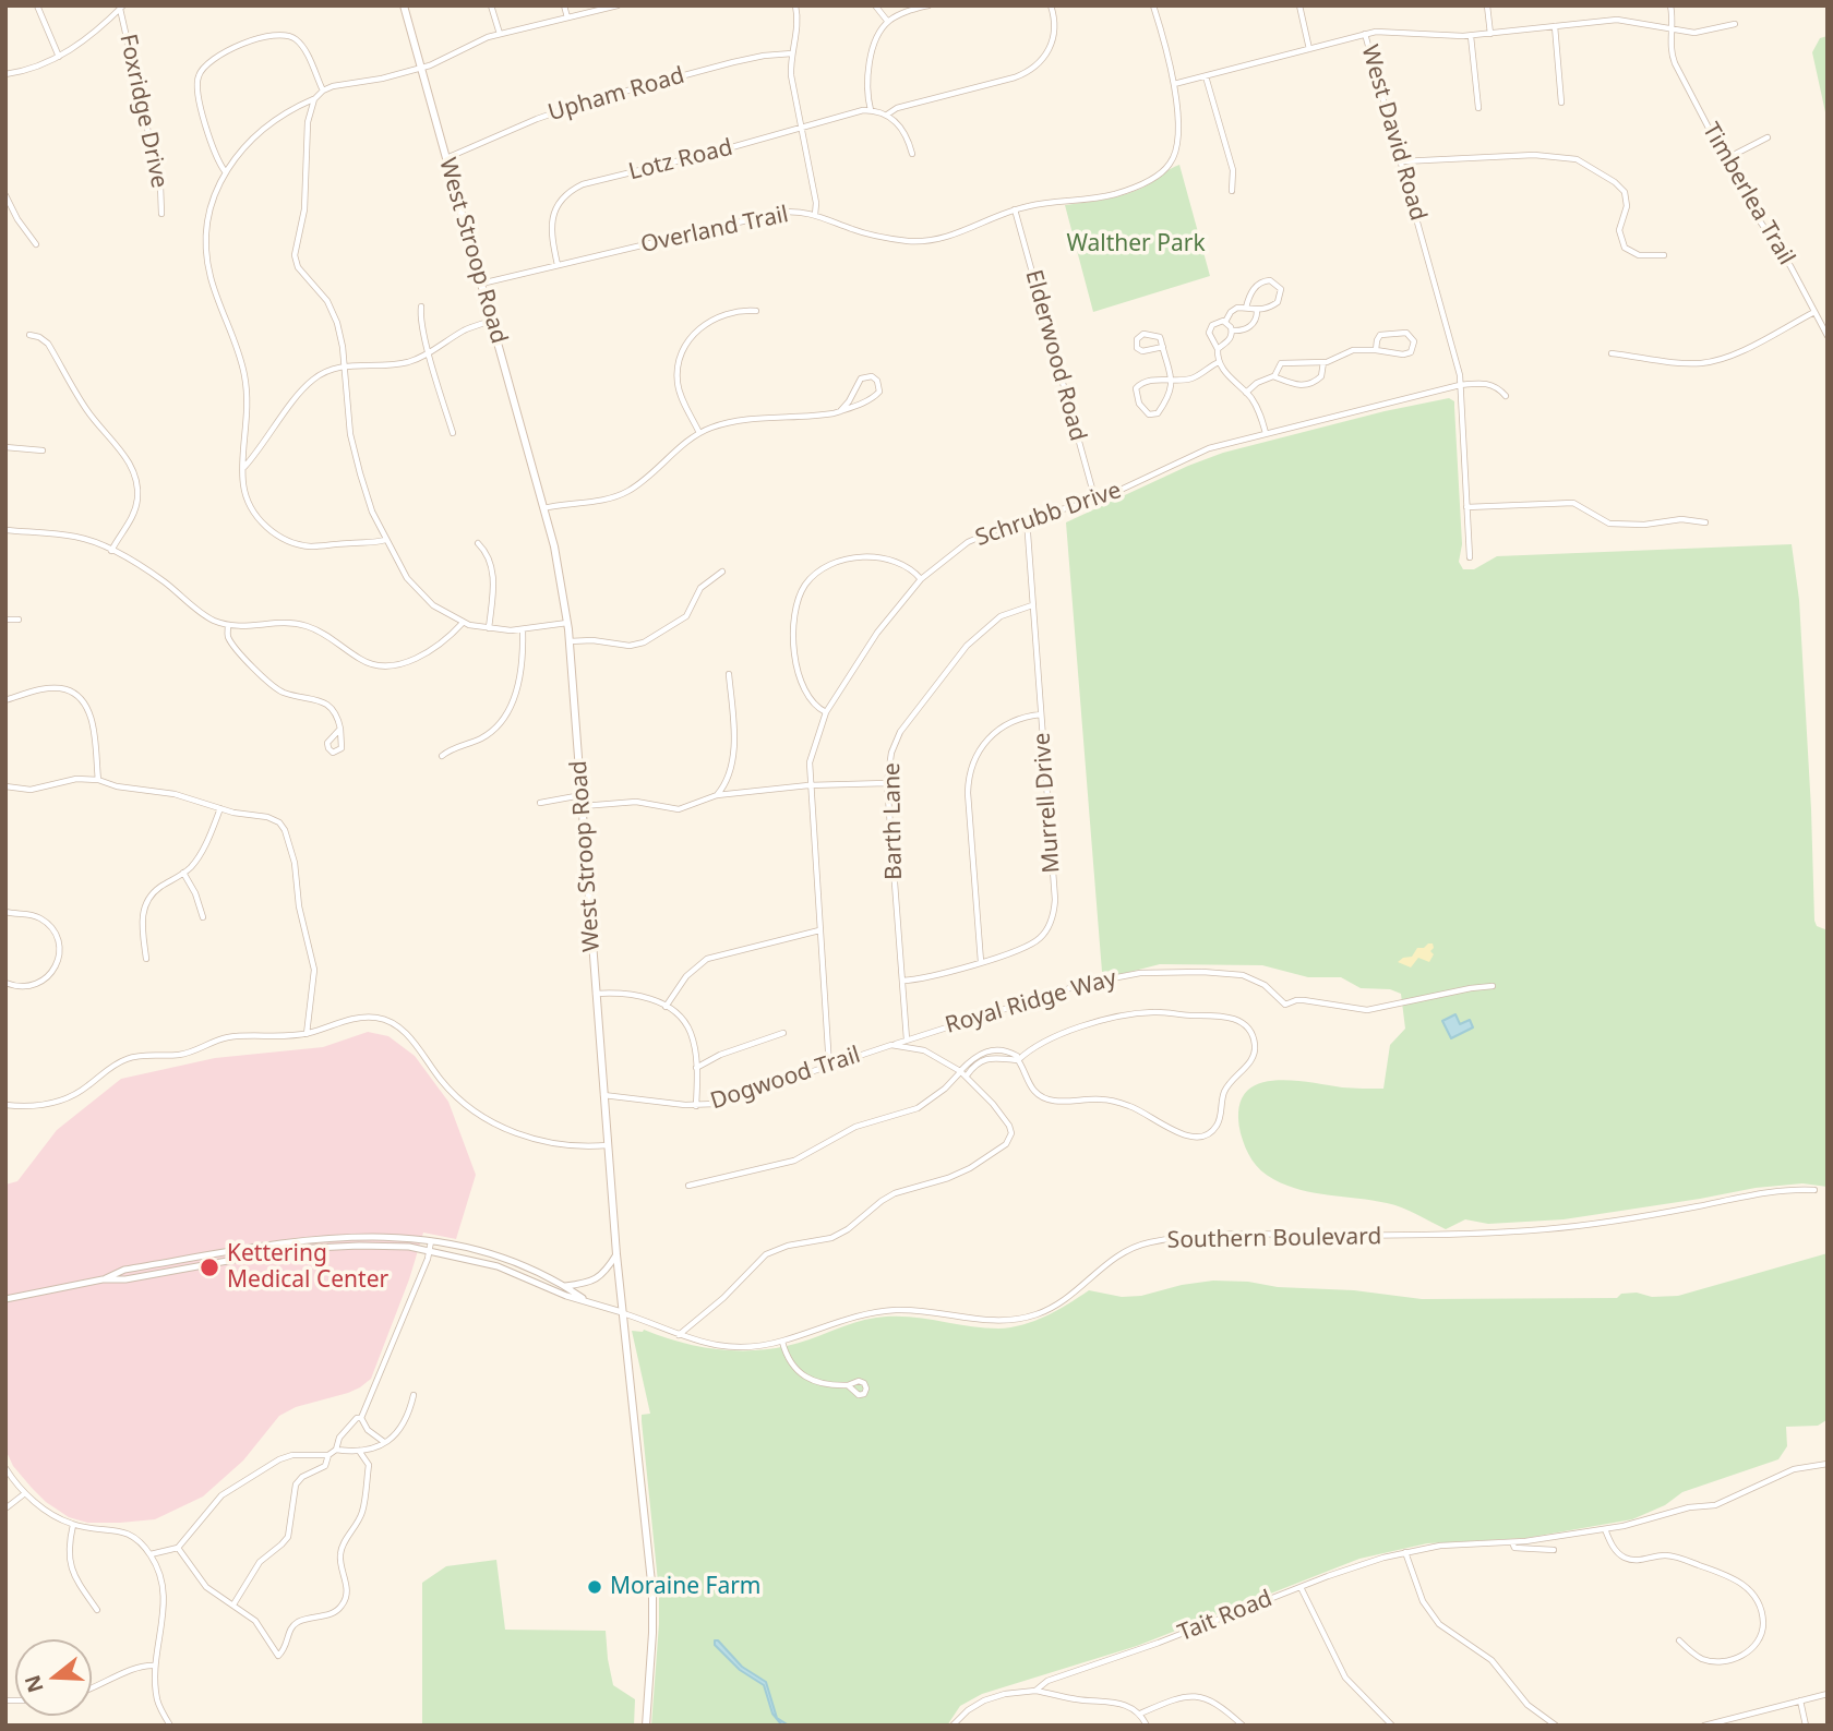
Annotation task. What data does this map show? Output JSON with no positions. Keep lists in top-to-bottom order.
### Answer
{
  "streets": {
    "main road": ["West Stroop Road"],
    "street": [
      "Upham Road",
      "Foxridge Drive",
      "West David Road",
      "Lotz Road",
      "Timberlea Trail",
      "Overland Trail",
      "Elderwood Road",
      "Schrubb Drive",
      "Murrell Drive",
      "Barth Lane",
      "Royal Ridge Way",
      "Dogwood Trail",
      "Southern Boulevard",
      "Tait Road"
    ]
  },
  "crossings": [
    ["Upham Road", "West Stroop Road"],
    ["West David Road", "Overland Trail"],
    ["West David Road", "Schrubb Drive"],
    ["Lotz Road", "Overland Trail"],
    ["Overland Trail", "West Stroop Road"],
    ["Overland Trail", "Elderwood Road"],
    ["West Stroop Road", "Dogwood Trail"],
    ["West Stroop Road", "Southern Boulevard"],
    ["Elderwood Road", "Schrubb Drive"],
    ["Schrubb Drive", "Murrell Drive"],
    ["Schrubb Drive", "Dogwood Trail"],
    ["Murrell Drive", "Barth Lane"],
    ["Barth Lane", "Royal Ridge Way"],
    ["Royal Ridge Way", "Dogwood Trail"],
    ["Dogwood Trail", "Southern Boulevard"]
  ],
  "parks": ["Walther Park"],
  "places": ["Kettering Medical Center", "Moraine Farm"],
  "north": "left"
}
